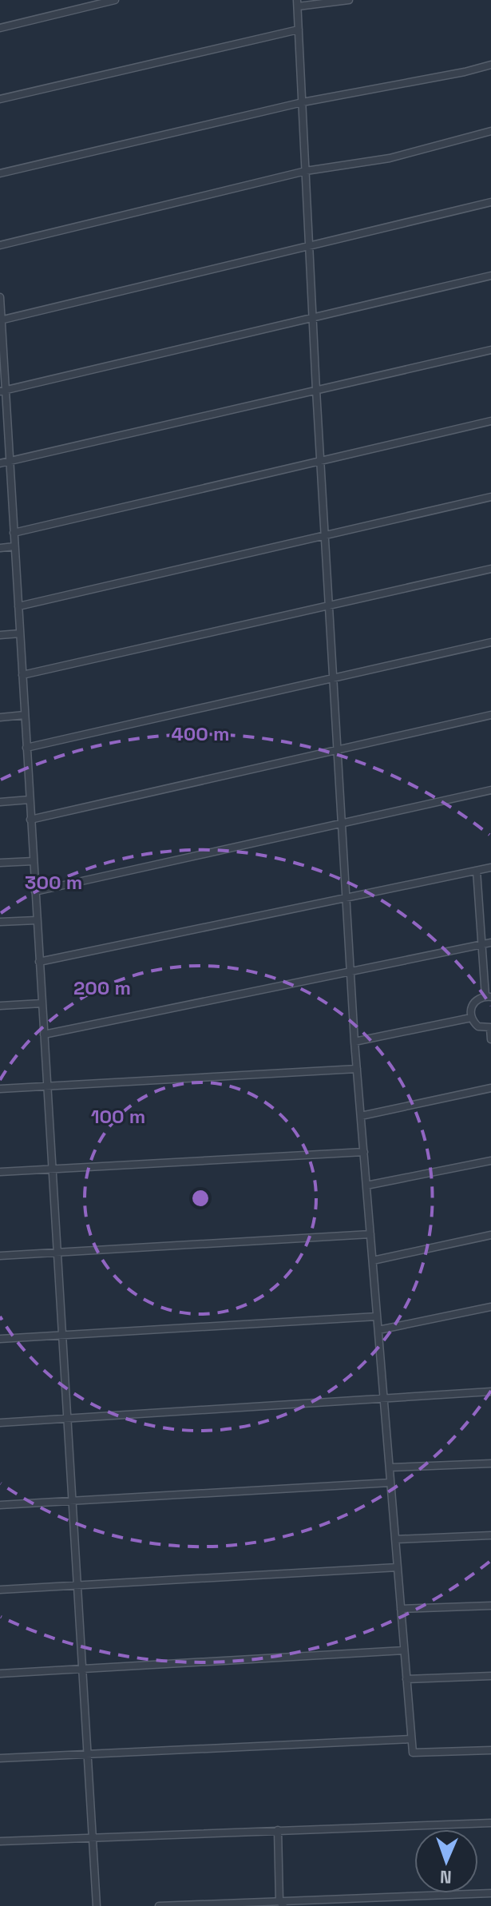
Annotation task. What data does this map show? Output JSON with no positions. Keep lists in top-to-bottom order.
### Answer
{
  "north": "bottom",
  "rings": [
    "400 m",
    "300 m",
    "200 m",
    "100 m"
  ]
}
